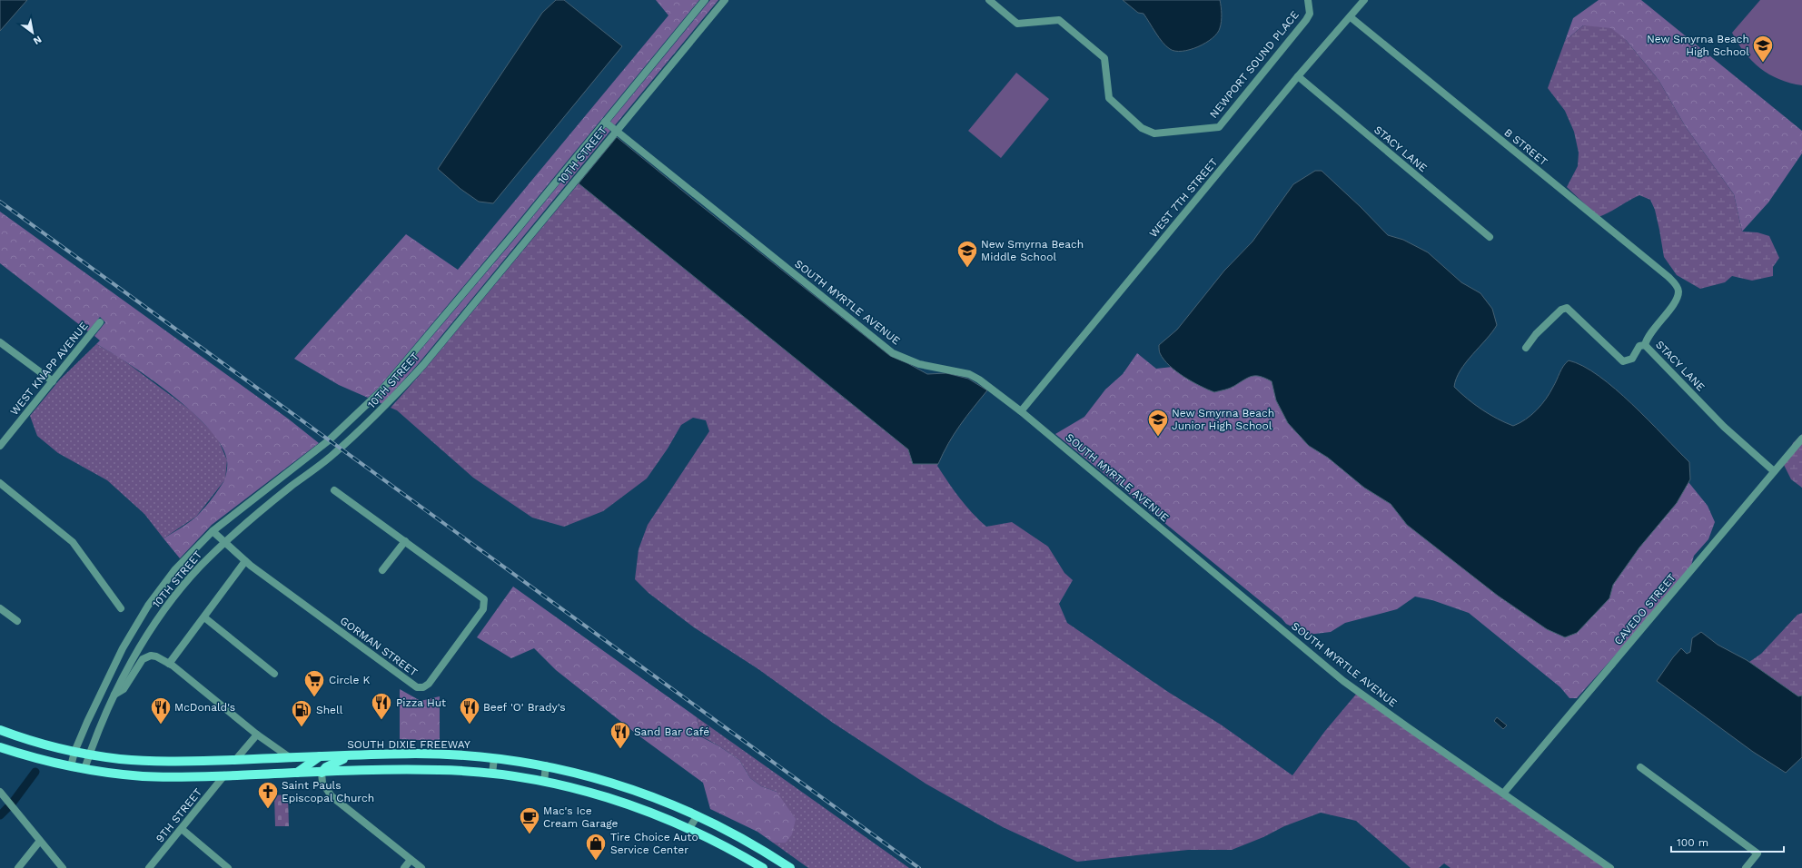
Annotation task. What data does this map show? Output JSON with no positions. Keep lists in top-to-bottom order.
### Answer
{
  "streets": {
    "main road": ["SOUTH DIXIE FREEWAY"],
    "street": [
      "NEWPORT SOUND PLACE",
      "B STREET",
      "STACY LANE",
      "10TH STREET",
      "WEST 7TH STREET",
      "SOUTH MYRTLE AVENUE",
      "WEST KNAPP AVENUE",
      "CAVEDO STREET",
      "GORMAN STREET",
      "9TH STREET"
    ]
  },
  "crossings": [
    ["B STREET", "STACY LANE"],
    ["B STREET", "WEST 7TH STREET"],
    ["STACY LANE", "WEST 7TH STREET"],
    ["STACY LANE", "CAVEDO STREET"],
    ["10TH STREET", "SOUTH MYRTLE AVENUE"],
    ["10TH STREET", "GORMAN STREET"],
    ["10TH STREET", "SOUTH DIXIE FREEWAY"],
    ["WEST 7TH STREET", "SOUTH MYRTLE AVENUE"],
    ["SOUTH MYRTLE AVENUE", "CAVEDO STREET"]
  ],
  "places": {
    "school or university": ["New Smyrna Beach High School", "New Smyrna Beach Middle School", "New Smyrna Beach Junior High School"],
    "supermarket": ["Circle K"],
    "restaurant": [
      "Pizza Hut",
      "McDonald's",
      "Beef 'O' Brady's",
      "Sand Bar Café"
    ],
    "fuel station": ["Shell"],
    "church": ["Saint Pauls Episcopal Church"],
    "cafe": ["Mac's Ice Cream Garage"],
    "shop": ["Tire Choice Auto Service Center"]
  },
  "scale_bar": "100 m",
  "north": "bottom right"
}
